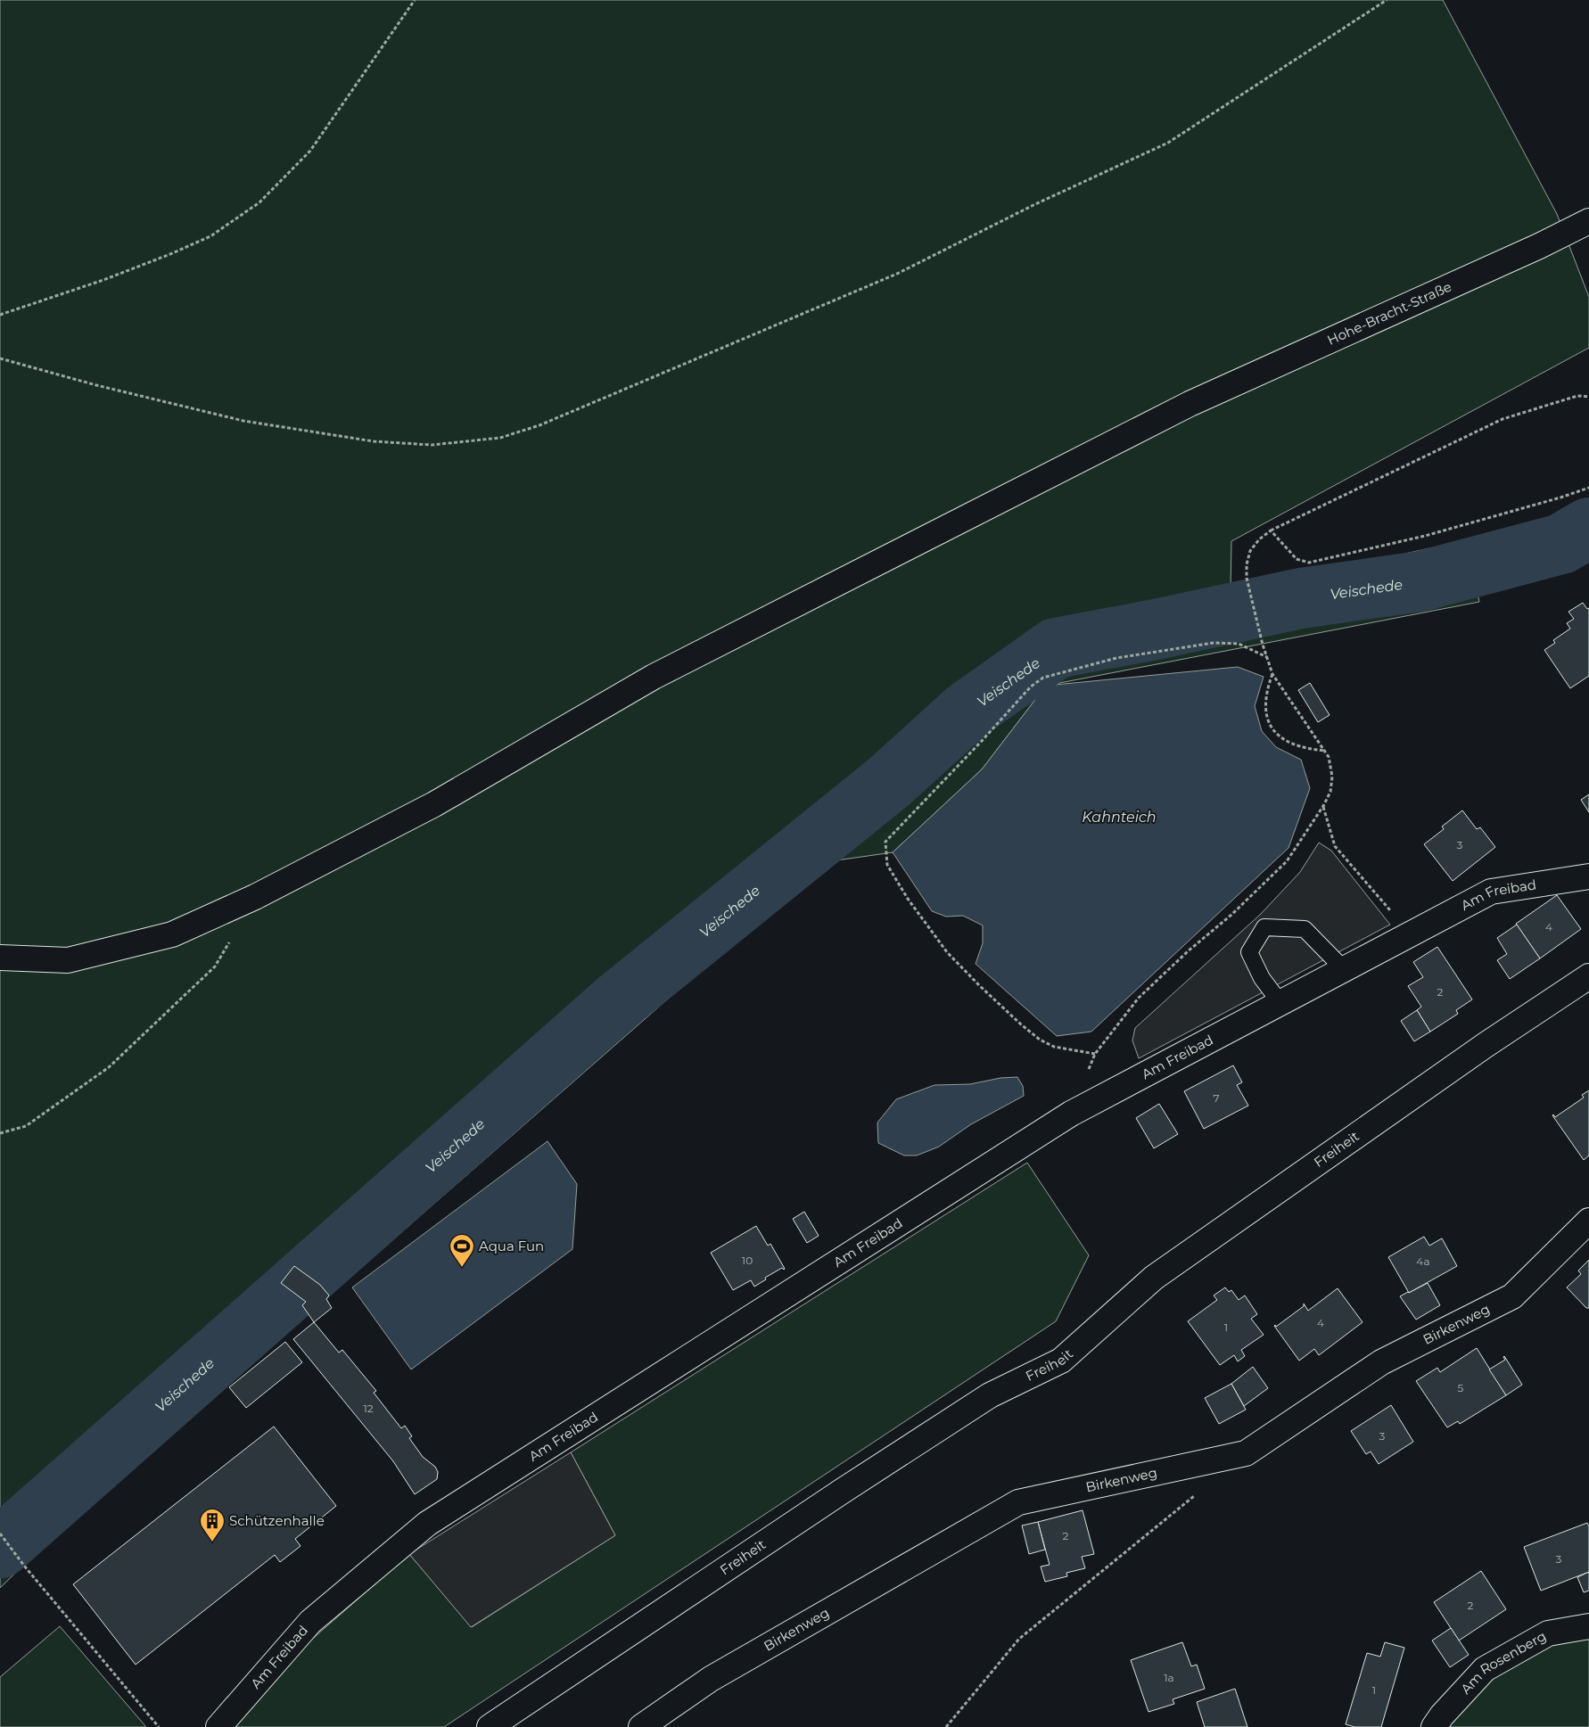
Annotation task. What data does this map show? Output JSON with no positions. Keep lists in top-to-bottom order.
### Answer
{
  "streets": {
    "main road": [
      "Hohe-Bracht-Straße",
      "Am Freibad",
      "Freiheit",
      "Birkenweg",
      "Am Rosenberg"
    ]
  },
  "water": ["Veischede", "Kahnteich"],
  "places": {
    "sports": ["Aqua Fun"],
    "building": ["Schützenhalle"]
  },
  "house_numbers": [
    "3",
    "4",
    "2",
    "7",
    "10",
    "4a",
    "4",
    "1",
    "5",
    "12",
    "3",
    "2",
    "3",
    "2",
    "1a",
    "1"
  ]
}
